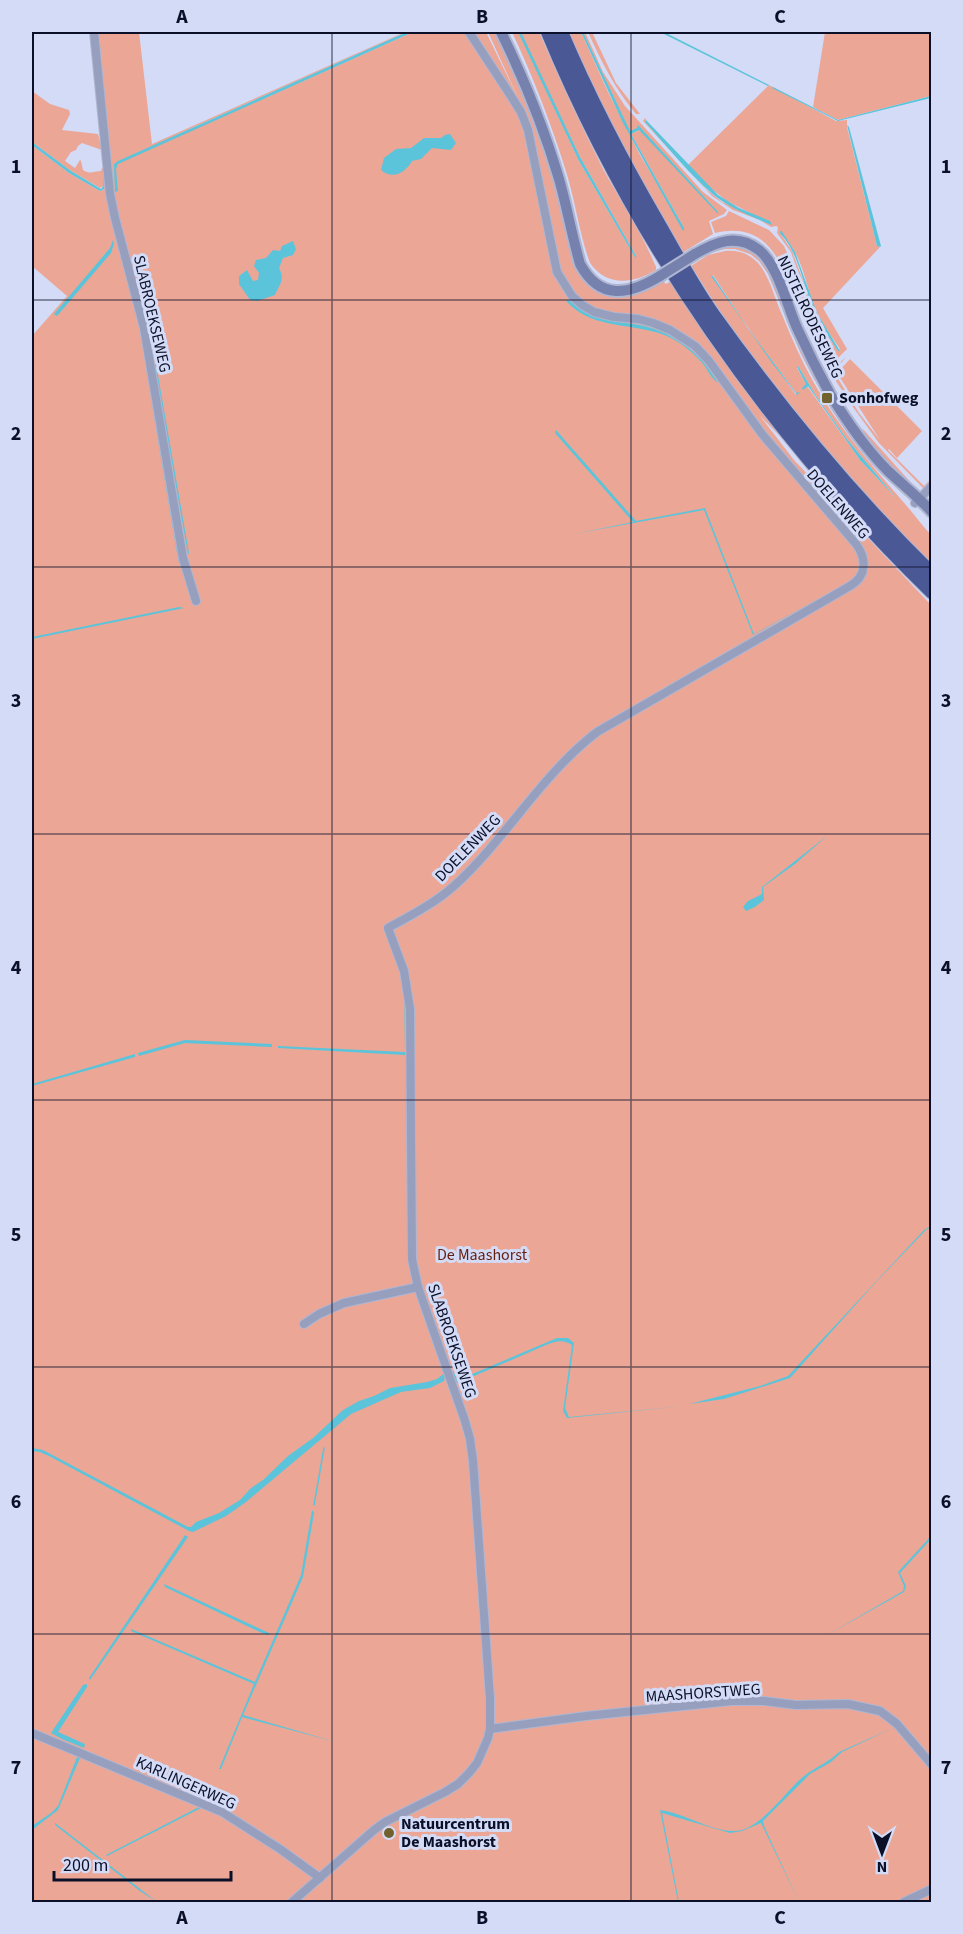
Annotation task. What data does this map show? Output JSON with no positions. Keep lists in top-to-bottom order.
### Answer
{
  "streets": {
    "street": [
      "SLABROEKSEWEG",
      "NISTELRODESEWEG",
      "DOELENWEG",
      "MAASHORSTWEG",
      "KARLINGERWEG"
    ]
  },
  "crossings": [
    ["SLABROEKSEWEG", "DOELENWEG"],
    ["SLABROEKSEWEG", "MAASHORSTWEG"],
    ["SLABROEKSEWEG", "KARLINGERWEG"]
  ],
  "parks": ["De Maashorst"],
  "places": {
    "transit": ["Sonhofweg"],
    "other": ["Natuurcentrum De Maashorst"]
  },
  "scale_bar": "200 m",
  "north": "bottom",
  "grid": {
    "columns": ["A", "B", "C"],
    "rows": [
      "1",
      "2",
      "3",
      "4",
      "5",
      "6",
      "7"
    ]
  }
}
